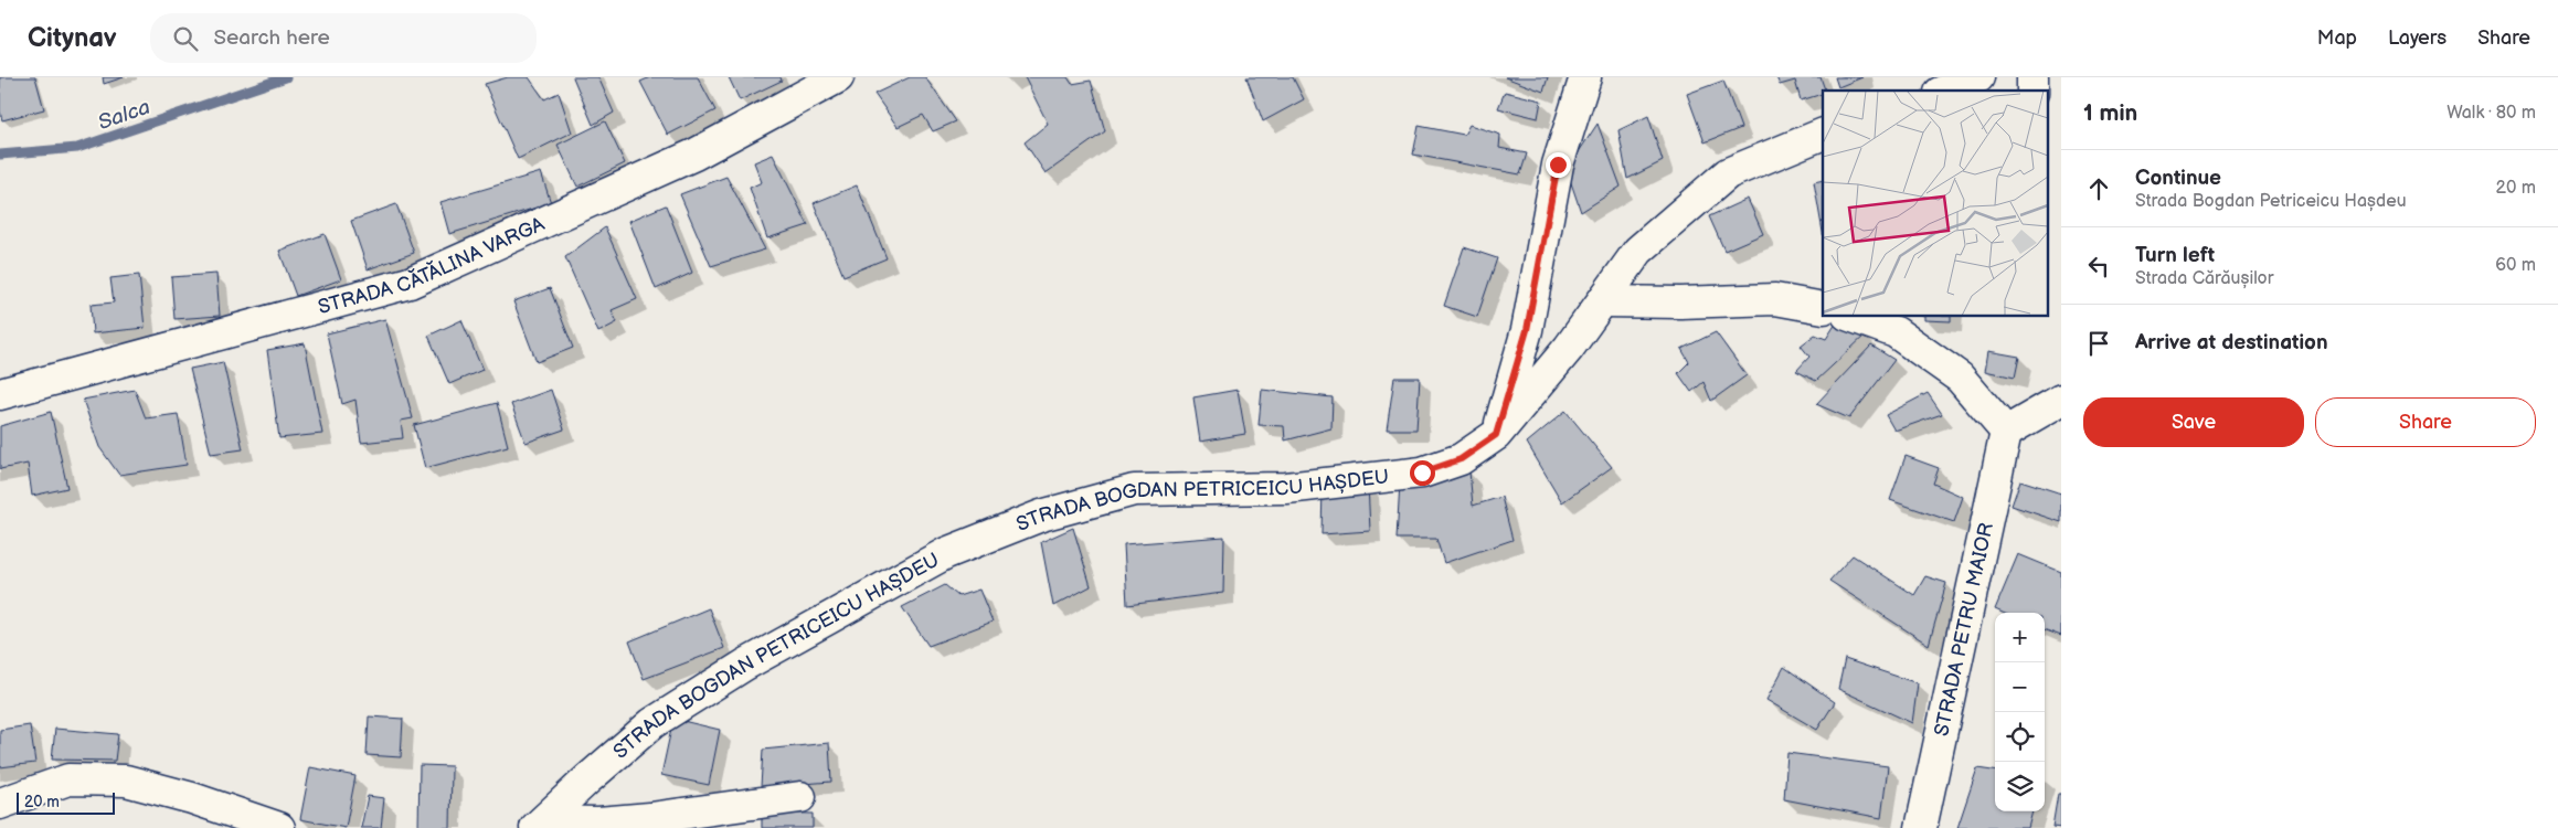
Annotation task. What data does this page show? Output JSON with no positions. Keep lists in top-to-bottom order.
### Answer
{
  "streets": {
    "street": ["STRADA CĂTĂLINA VARGA", "STRADA BOGDAN PETRICEICU HAȘDEU", "STRADA PETRU MAIOR"]
  },
  "water": ["Salca"],
  "scale_bar": "20 m",
  "page": {
    "header": "Citynav",
    "search": "Search here",
    "nav": ["Map", "Layers", "Share"],
    "heading": ["1 min", "Walk · 80 m"],
    "list": [
      ["Continue", "Strada Bogdan Petriceicu Hașdeu", "20 m"],
      ["Turn left", "Strada Cărăușilor", "60 m"],
      "Arrive at destination"
    ],
    "buttons": ["Save", "Share"],
    "map_buttons": ["+", "−"],
    "scale": "20 m"
  }
}
